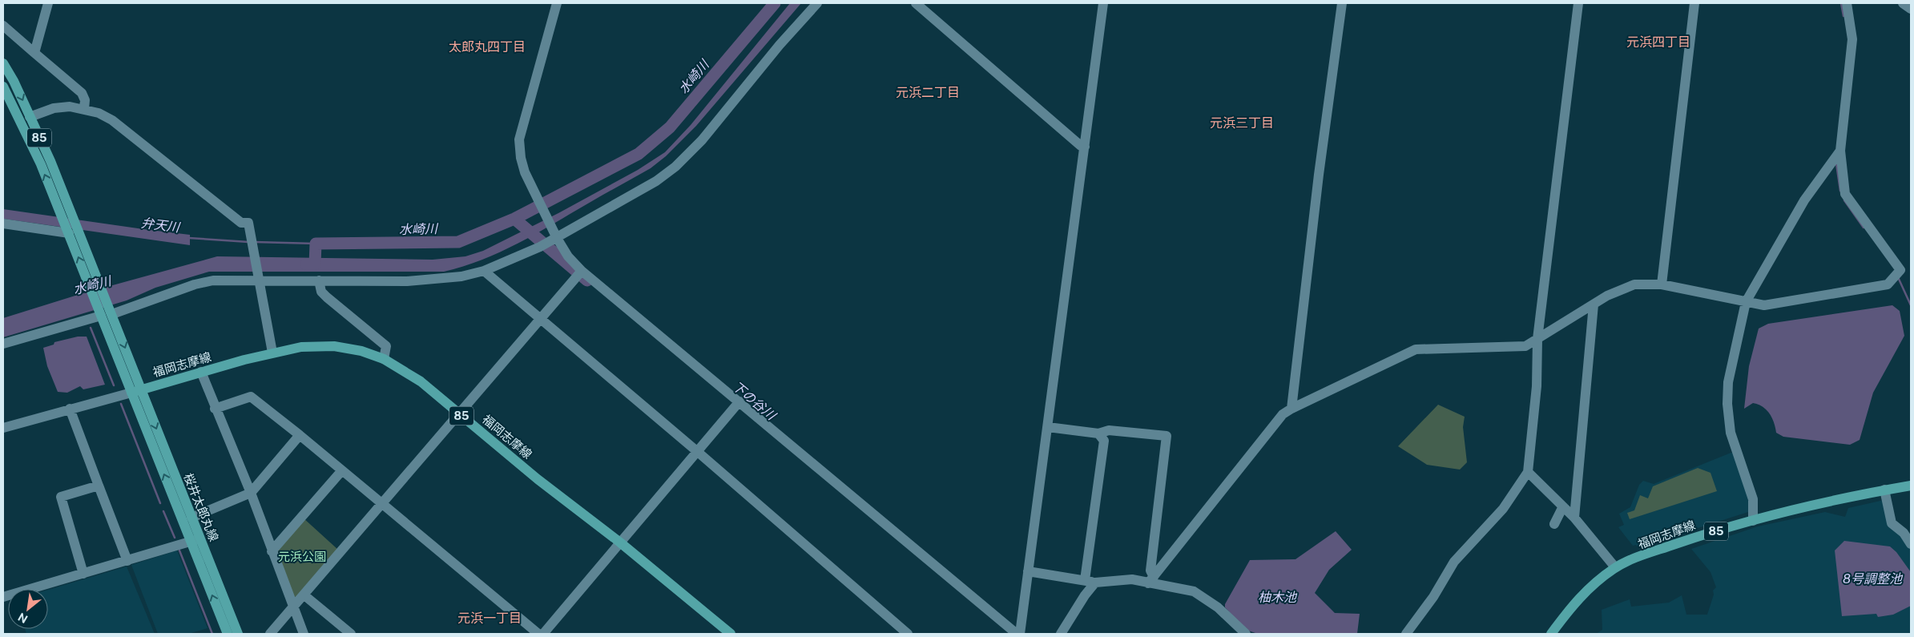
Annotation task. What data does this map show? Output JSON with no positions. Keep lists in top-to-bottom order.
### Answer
{
  "streets": {
    "main road": ["85", "福岡志摩線", "桜井太郎丸線"]
  },
  "crossings": [
    ["福岡志摩線", "桜井太郎丸線"]
  ],
  "districts": [
    "元浜四丁目",
    "太郎丸四丁目",
    "元浜二丁目",
    "元浜三丁目",
    "元浜一丁目"
  ],
  "water": [
    "水崎川",
    "弁天川",
    "下の谷川",
    "8号調整池",
    "柚木池"
  ],
  "parks": ["元浜公園"],
  "north": "bottom left"
}
